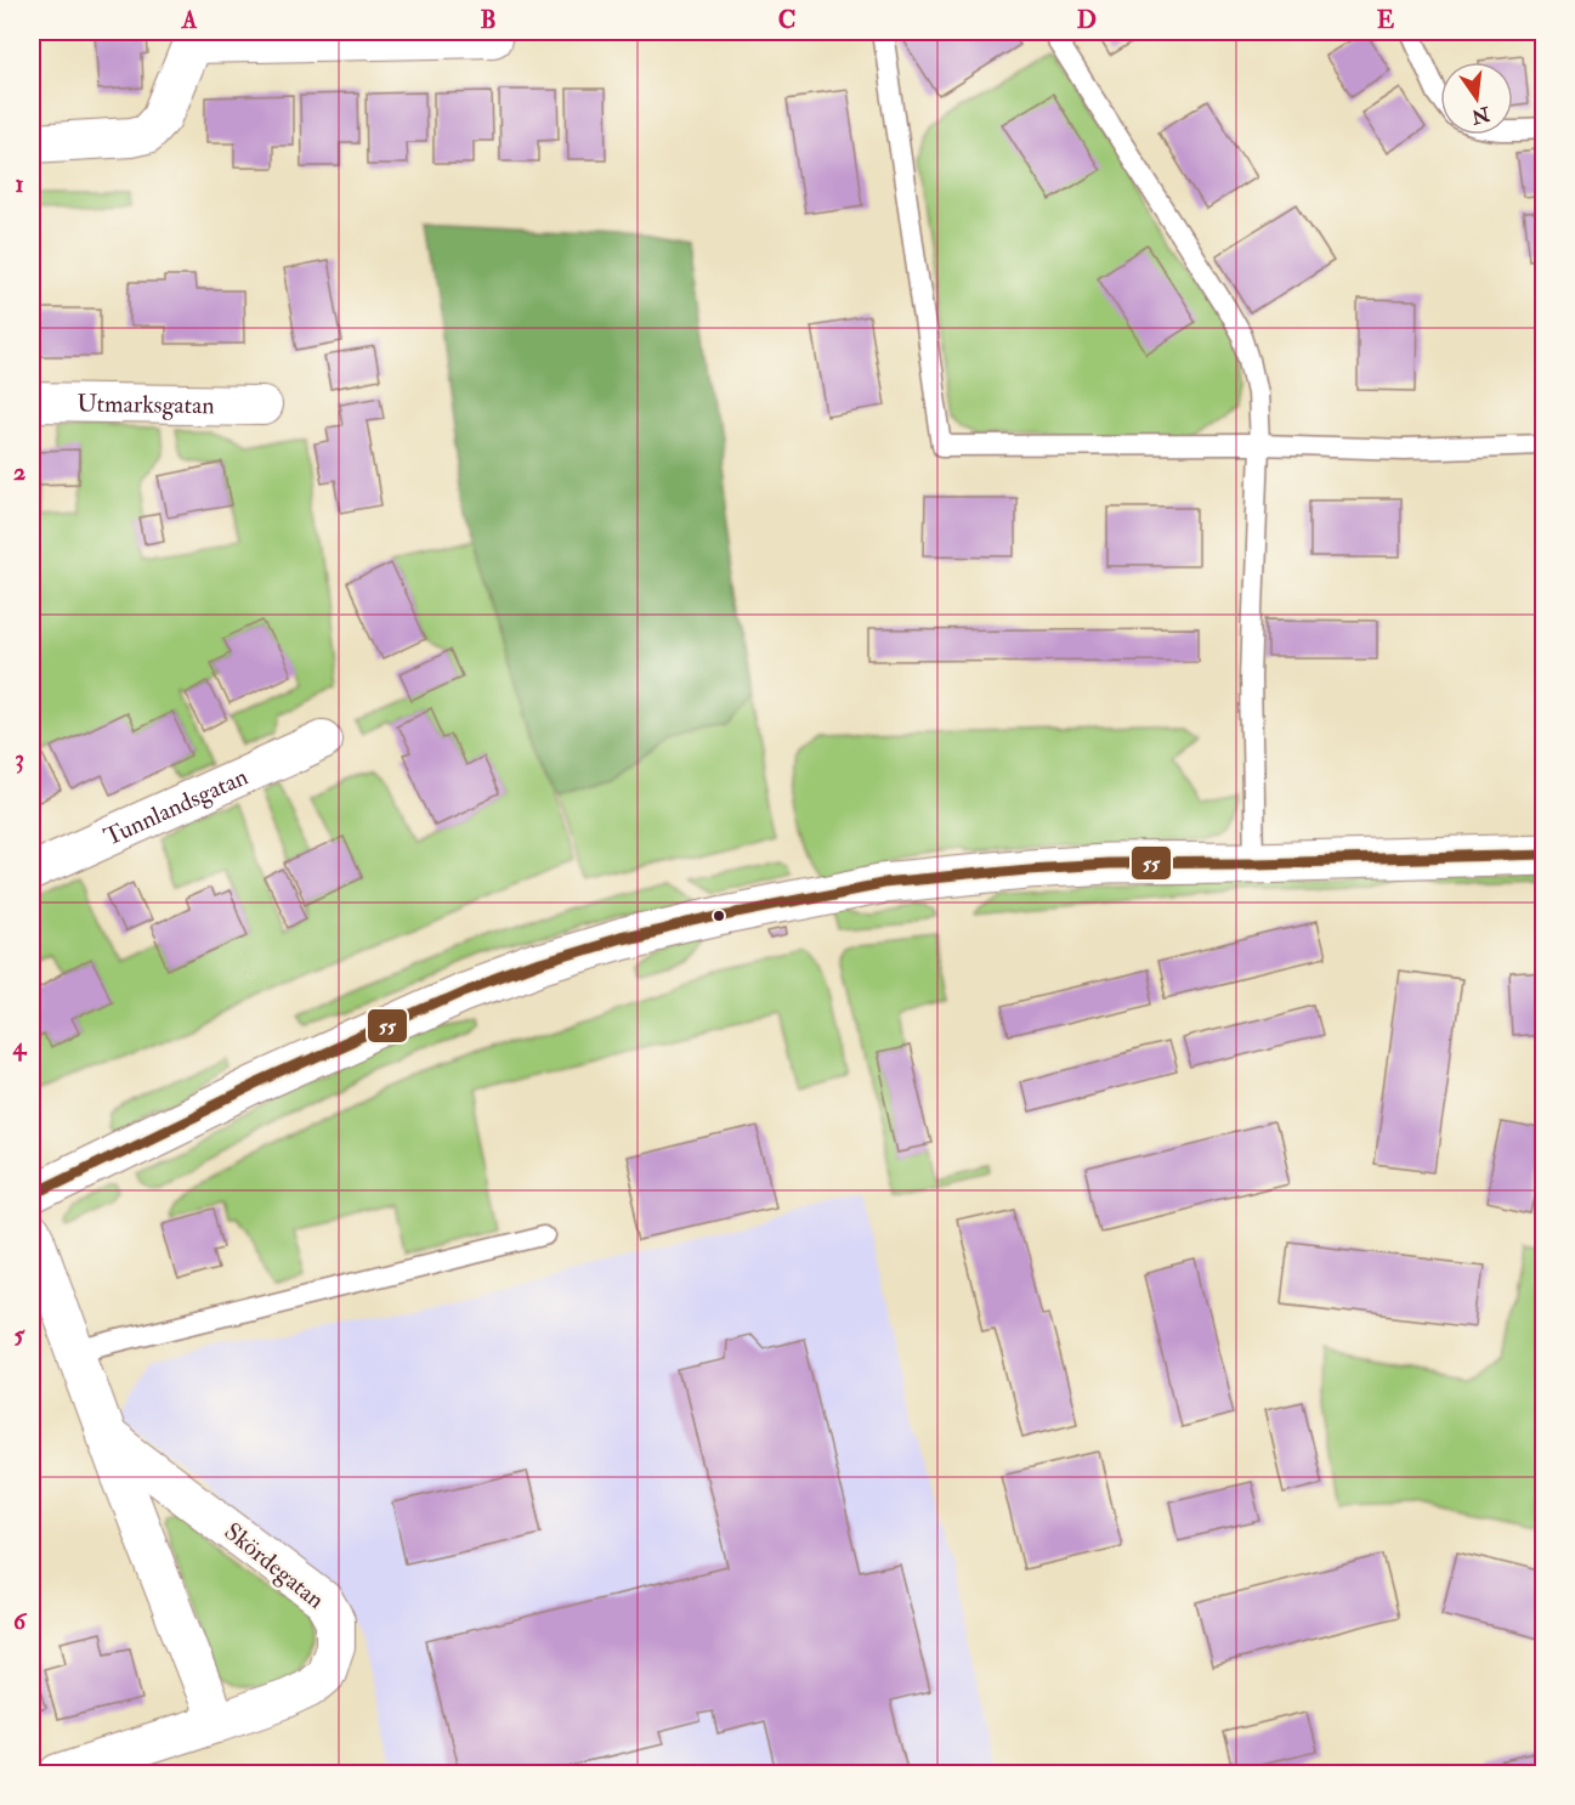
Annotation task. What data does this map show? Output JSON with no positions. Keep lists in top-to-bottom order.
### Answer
{
  "streets": {
    "street": ["Utmarksgatan", "Tunnlandsgatan", "Skördegatan"]
  },
  "lines": ["transit line 55"],
  "north": "bottom",
  "grid": {
    "columns": [
      "A",
      "B",
      "C",
      "D",
      "E"
    ],
    "rows": [
      "1",
      "2",
      "3",
      "4",
      "5",
      "6"
    ]
  }
}
